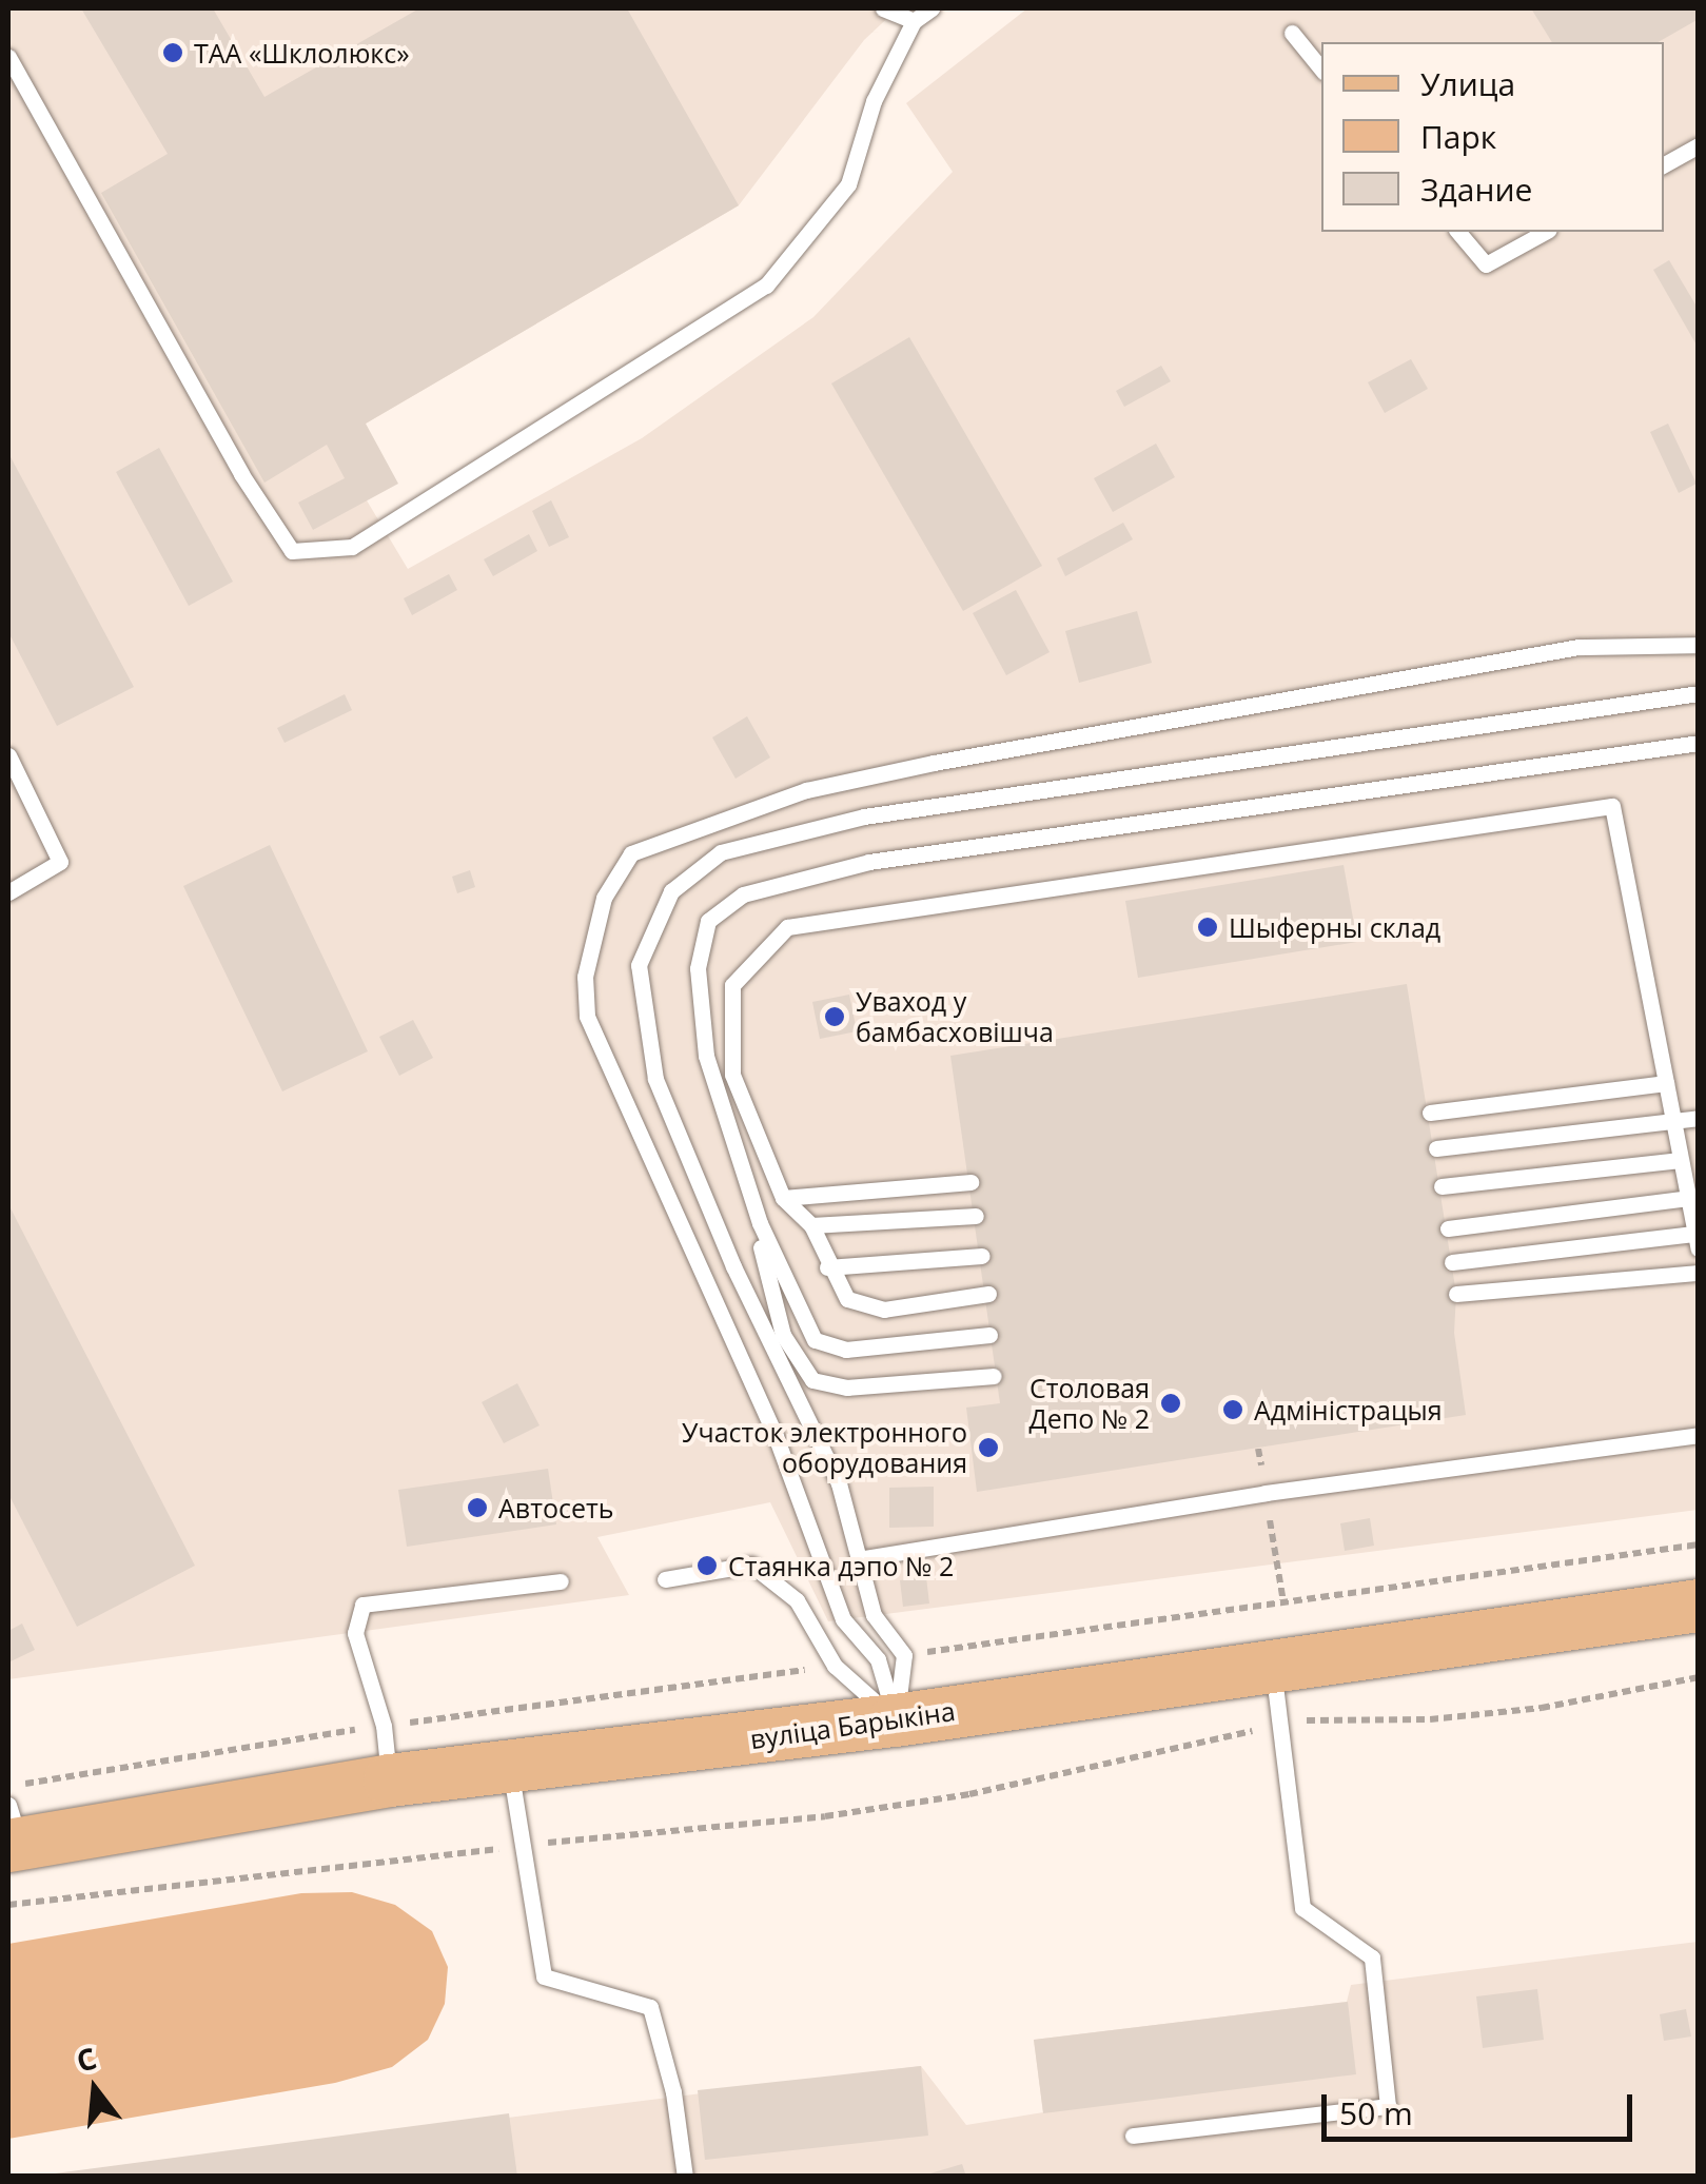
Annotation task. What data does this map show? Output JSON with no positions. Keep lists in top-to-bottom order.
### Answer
{
  "streets": {
    "main road": ["вуліца Барыкіна"]
  },
  "places": [
    "ТАА «Шклолюкс»",
    "Шыферны склад",
    "Уваход у бамбасховішча",
    "Столовая Депо № 2",
    "Адміністрацыя",
    "Участок электронного оборудования",
    "Автосеть",
    "Стаянка дэпо № 2"
  ],
  "legend": ["Улица", "Парк", "Здание"],
  "scale_bar": "50 m",
  "north": "top"
}
